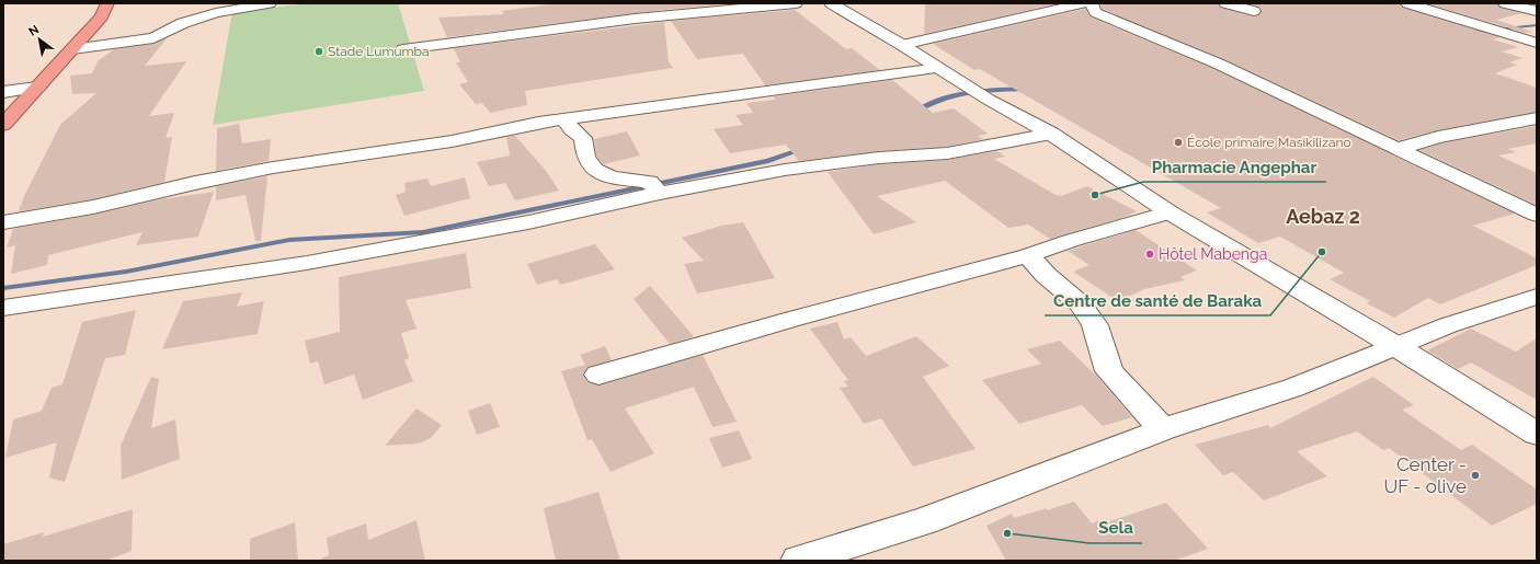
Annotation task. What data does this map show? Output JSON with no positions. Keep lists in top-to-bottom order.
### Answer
{
  "districts": ["Aebaz 2"],
  "places": [
    "Stade Lumumba",
    "École primaire Masikilizano",
    "Pharmacie Angephar",
    "Centre de santé de Baraka",
    "Hôtel Mabenga",
    "Center - UF - olive",
    "Sela"
  ],
  "north": "top left"
}
